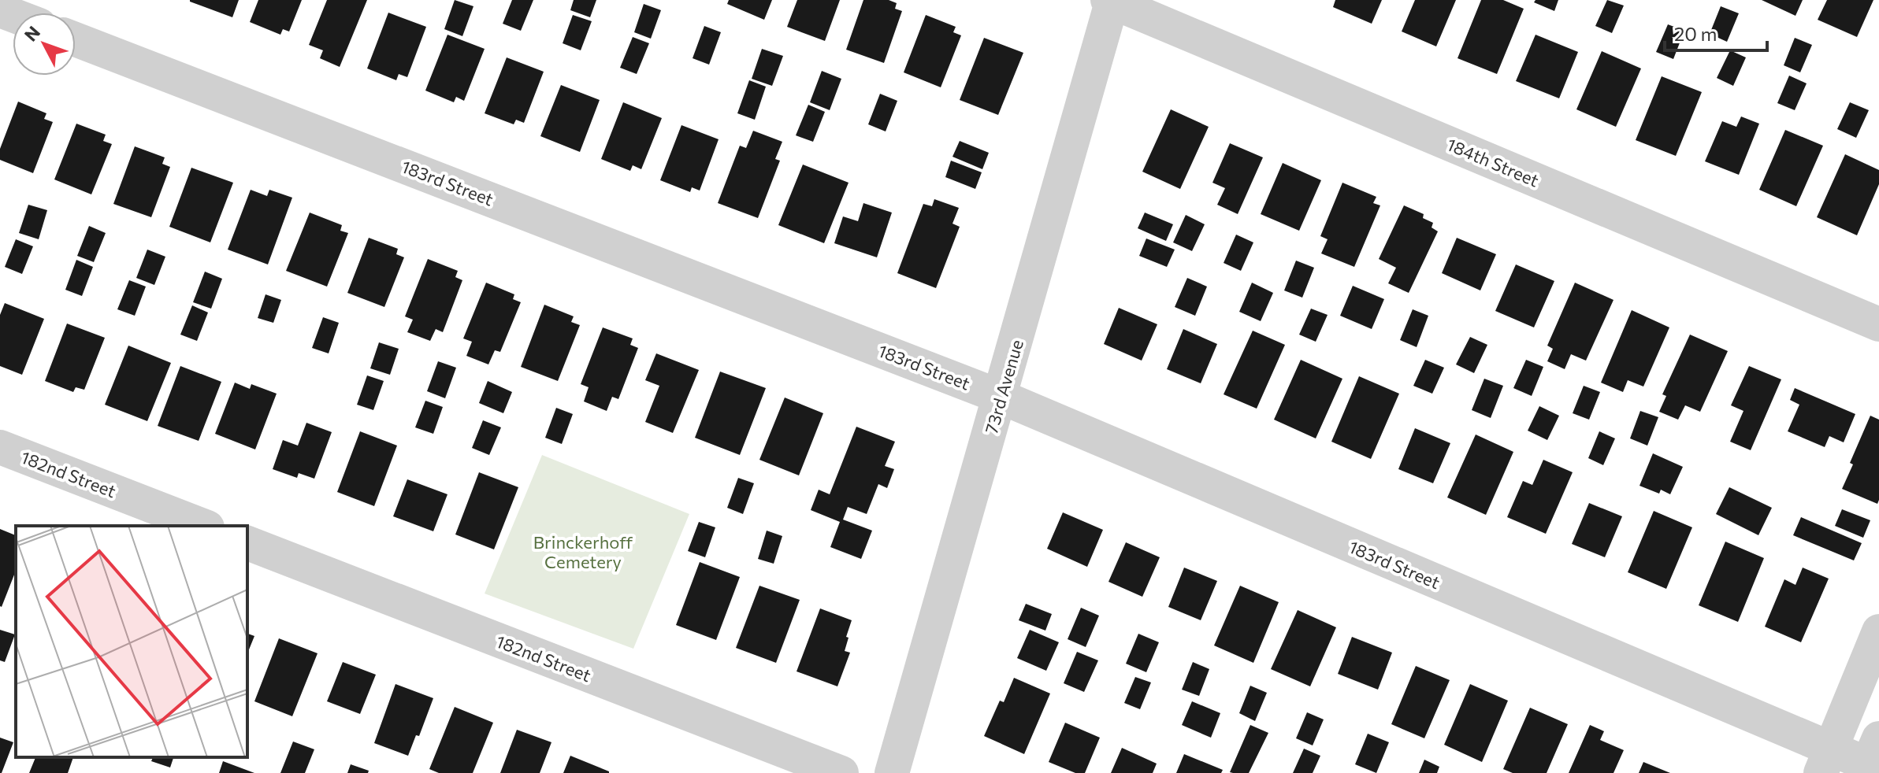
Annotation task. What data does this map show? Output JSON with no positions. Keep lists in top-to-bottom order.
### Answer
{
  "streets": {
    "street": [
      "184th Street",
      "183rd Street",
      "73rd Avenue",
      "182nd Street"
    ]
  },
  "crossings": [
    ["184th Street", "73rd Avenue"],
    ["183rd Street", "73rd Avenue"]
  ],
  "parks": ["Brinckerhoff Cemetery"],
  "scale_bar": "20 m",
  "north": "top left"
}
